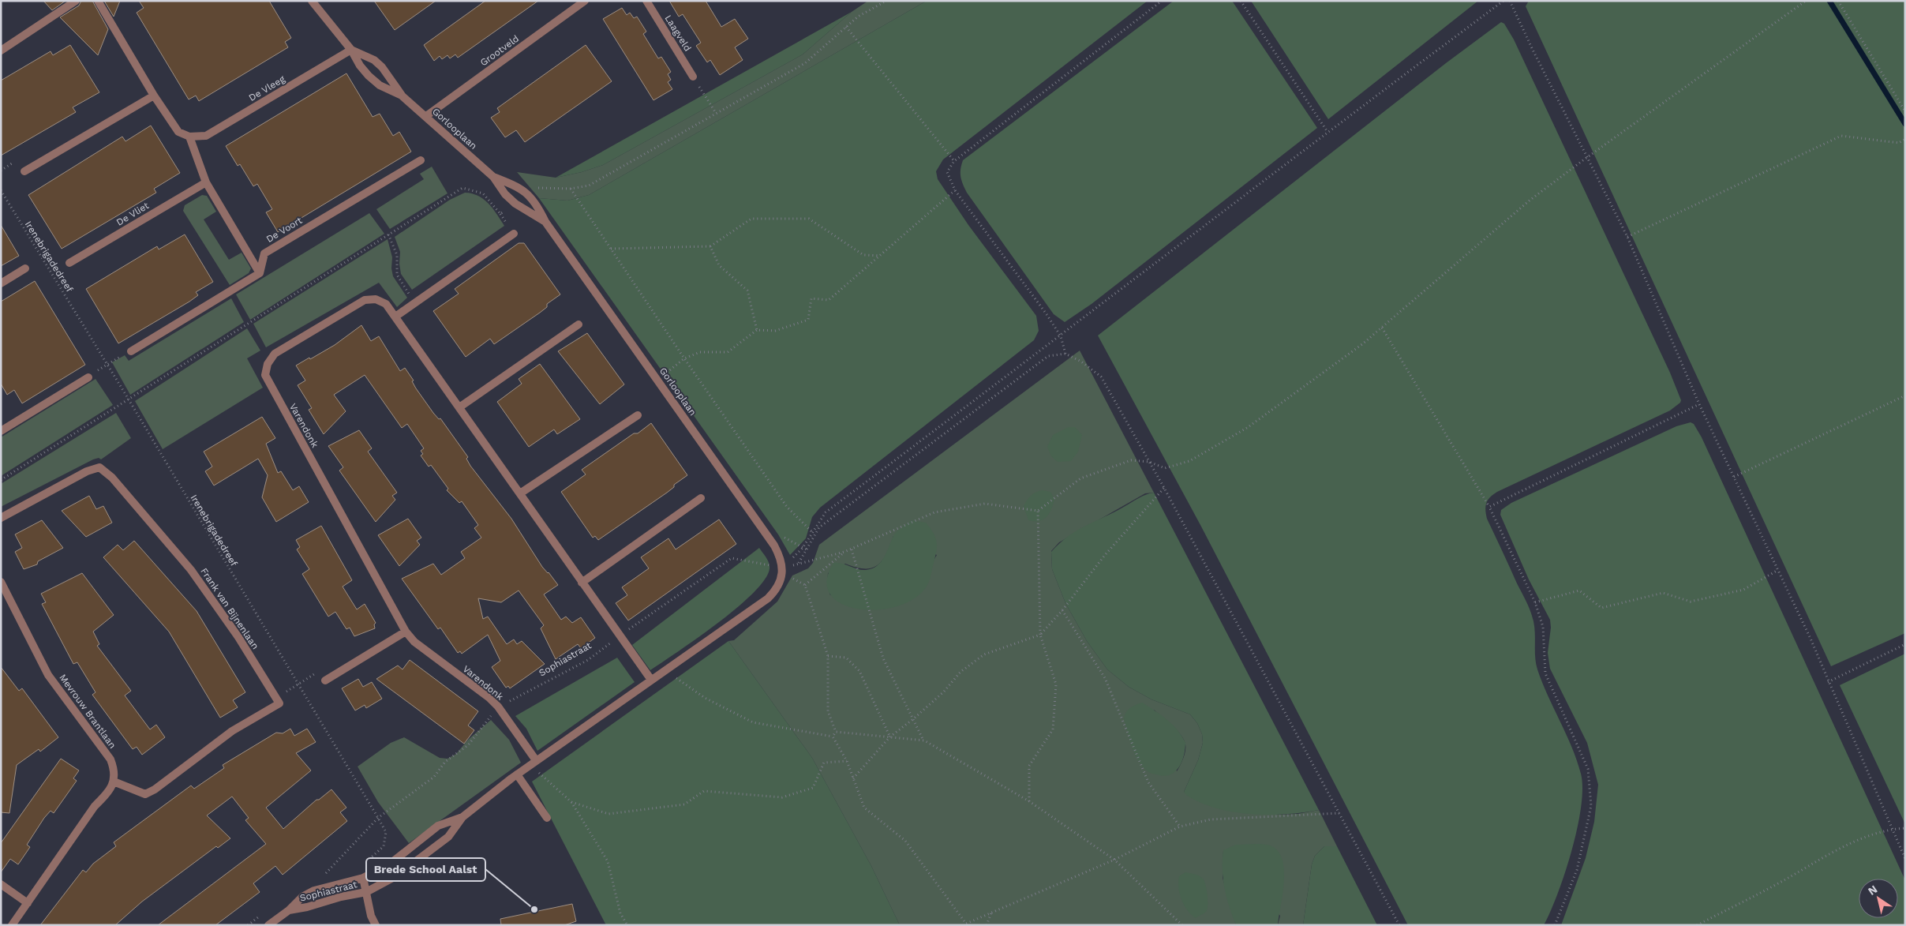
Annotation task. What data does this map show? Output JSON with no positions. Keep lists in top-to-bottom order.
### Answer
{
  "streets": {
    "street": [
      "Laagveld",
      "Grootveld",
      "De Vleeg",
      "Gorlooplaan",
      "De Vliet",
      "De Voort",
      "Varendonk",
      "Frank van Bijnenlaan",
      "Sophiastraat",
      "Mevrouw Brantlaan"
    ],
    "path": ["Irenebrigadedreef"]
  },
  "crossings": [
    ["Grootveld", "Gorlooplaan"],
    ["De Vleeg", "Gorlooplaan"],
    ["Gorlooplaan", "Sophiastraat"],
    ["Irenebrigadedreef", "Sophiastraat"],
    ["Varendonk", "Sophiastraat"]
  ],
  "places": ["Brede School Aalst"],
  "north": "top left"
}
